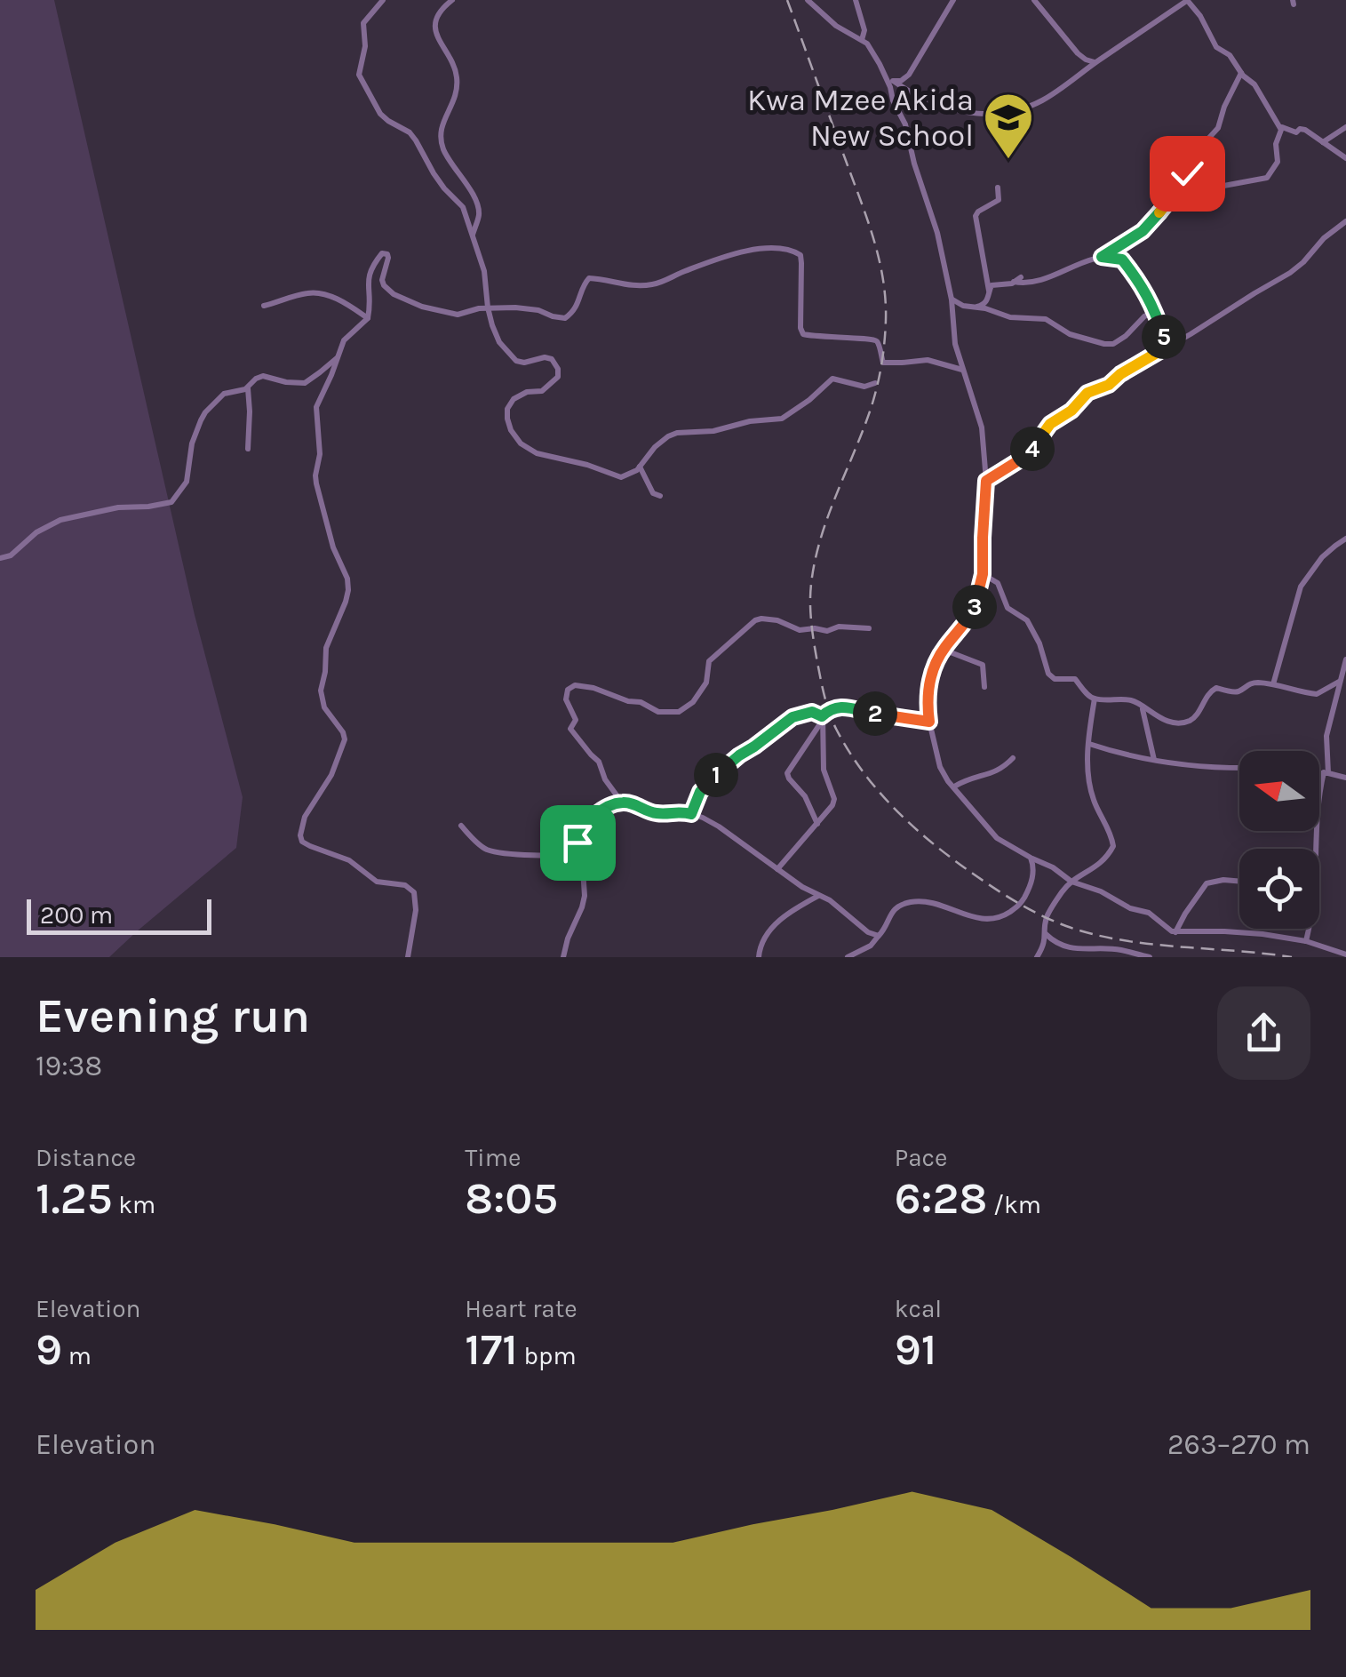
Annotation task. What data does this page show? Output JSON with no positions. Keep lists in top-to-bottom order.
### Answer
{
  "places": {
    "school or university": ["Kwa Mzee Akida New School"]
  },
  "scale_bar": "200 m",
  "north": "left",
  "page": {
    "pins": [
      "5",
      "4",
      "3",
      "2",
      "1"
    ],
    "scale": "200 m",
    "heading": ["Evening run", "19:38"],
    "stats": [
      ["Distance", "1.25 km"],
      ["Time", "8:05"],
      ["Pace", "6:28 /km"],
      ["Elevation", "9 m"],
      ["Heart rate", "171 bpm"],
      ["kcal", "91"]
    ],
    "chart": ["Elevation", "263–270 m"]
  }
}
